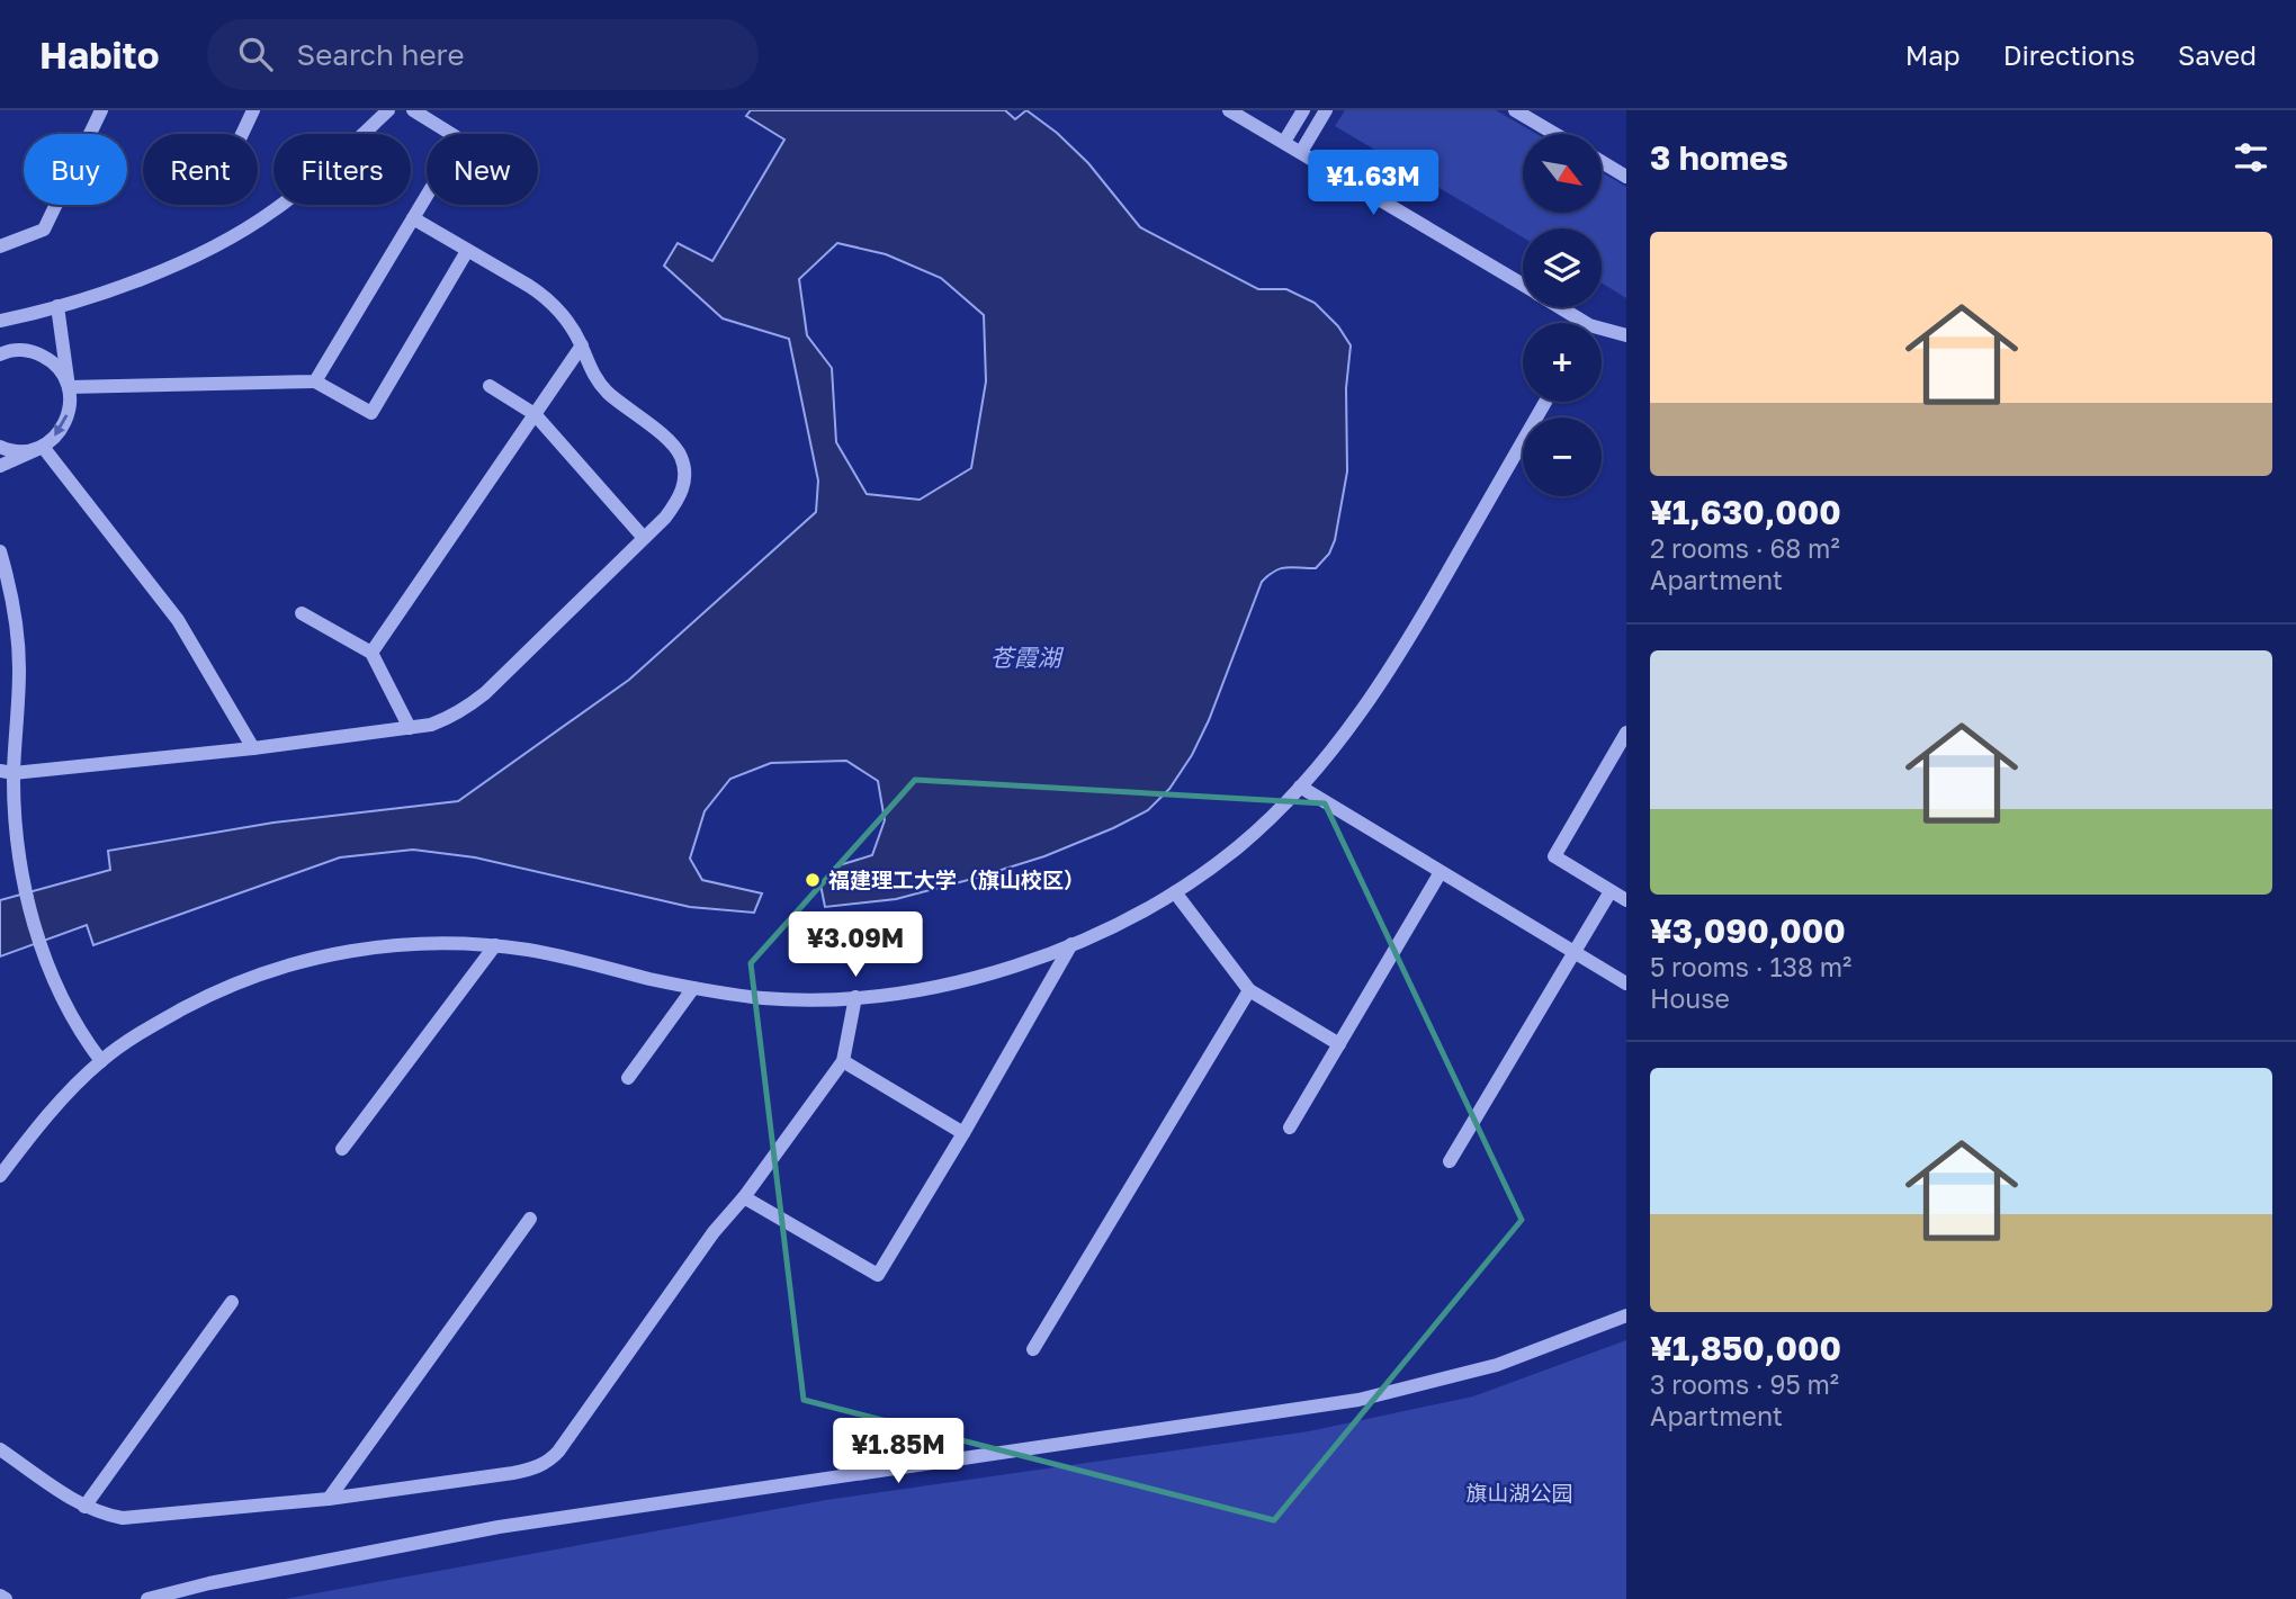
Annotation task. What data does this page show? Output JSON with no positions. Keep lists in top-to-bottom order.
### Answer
{
  "water": ["苍霞湖"],
  "parks": ["旗山湖公园"],
  "places": ["福建理工大学（旗山校区）"],
  "north": "bottom right",
  "page": {
    "header": "Habito",
    "search": "Search here",
    "nav": ["Map", "Directions", "Saved"],
    "heading": "3 homes",
    "map_buttons": ["+", "−"],
    "chip": [
      "Buy",
      "Rent",
      "Filters",
      "New"
    ],
    "price": ["¥1.63M", "¥3.09M", "¥1.85M"],
    "list": [
      {
        "name": "¥1,630,000",
        "note": "2 rooms · 68 m² · Apartment"
      },
      {
        "name": "¥3,090,000",
        "note": "5 rooms · 138 m² · House"
      },
      {
        "name": "¥1,850,000",
        "note": "3 rooms · 95 m² · Apartment"
      }
    ]
  }
}
